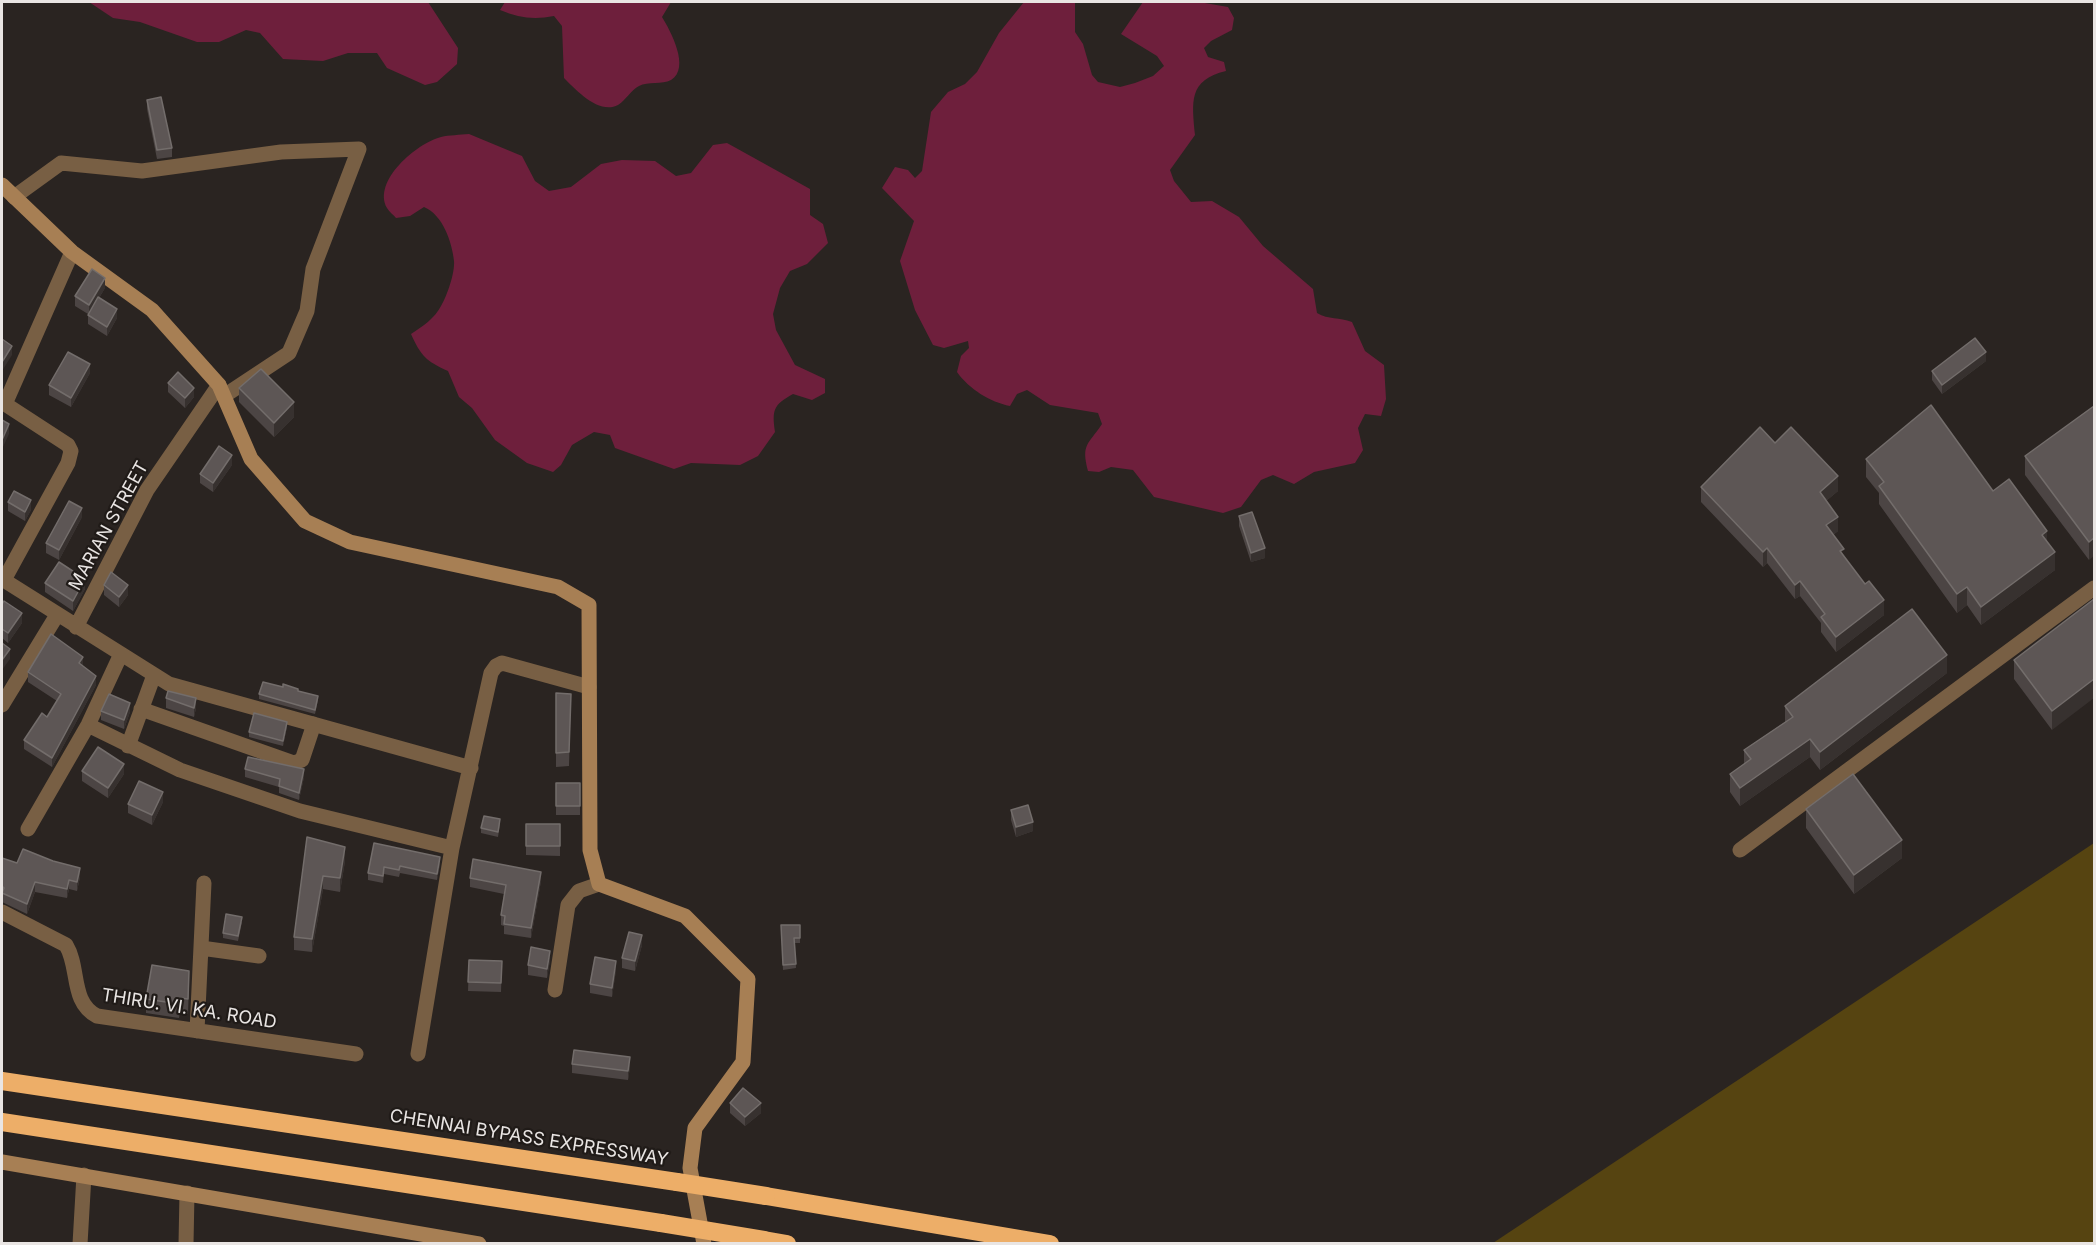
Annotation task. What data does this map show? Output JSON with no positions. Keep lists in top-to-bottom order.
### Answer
{
  "streets": {
    "highway": ["CHENNAI BYPASS EXPRESSWAY"],
    "street": ["MARIAN STREET", "THIRU. VI. KA. ROAD"]
  }
}
